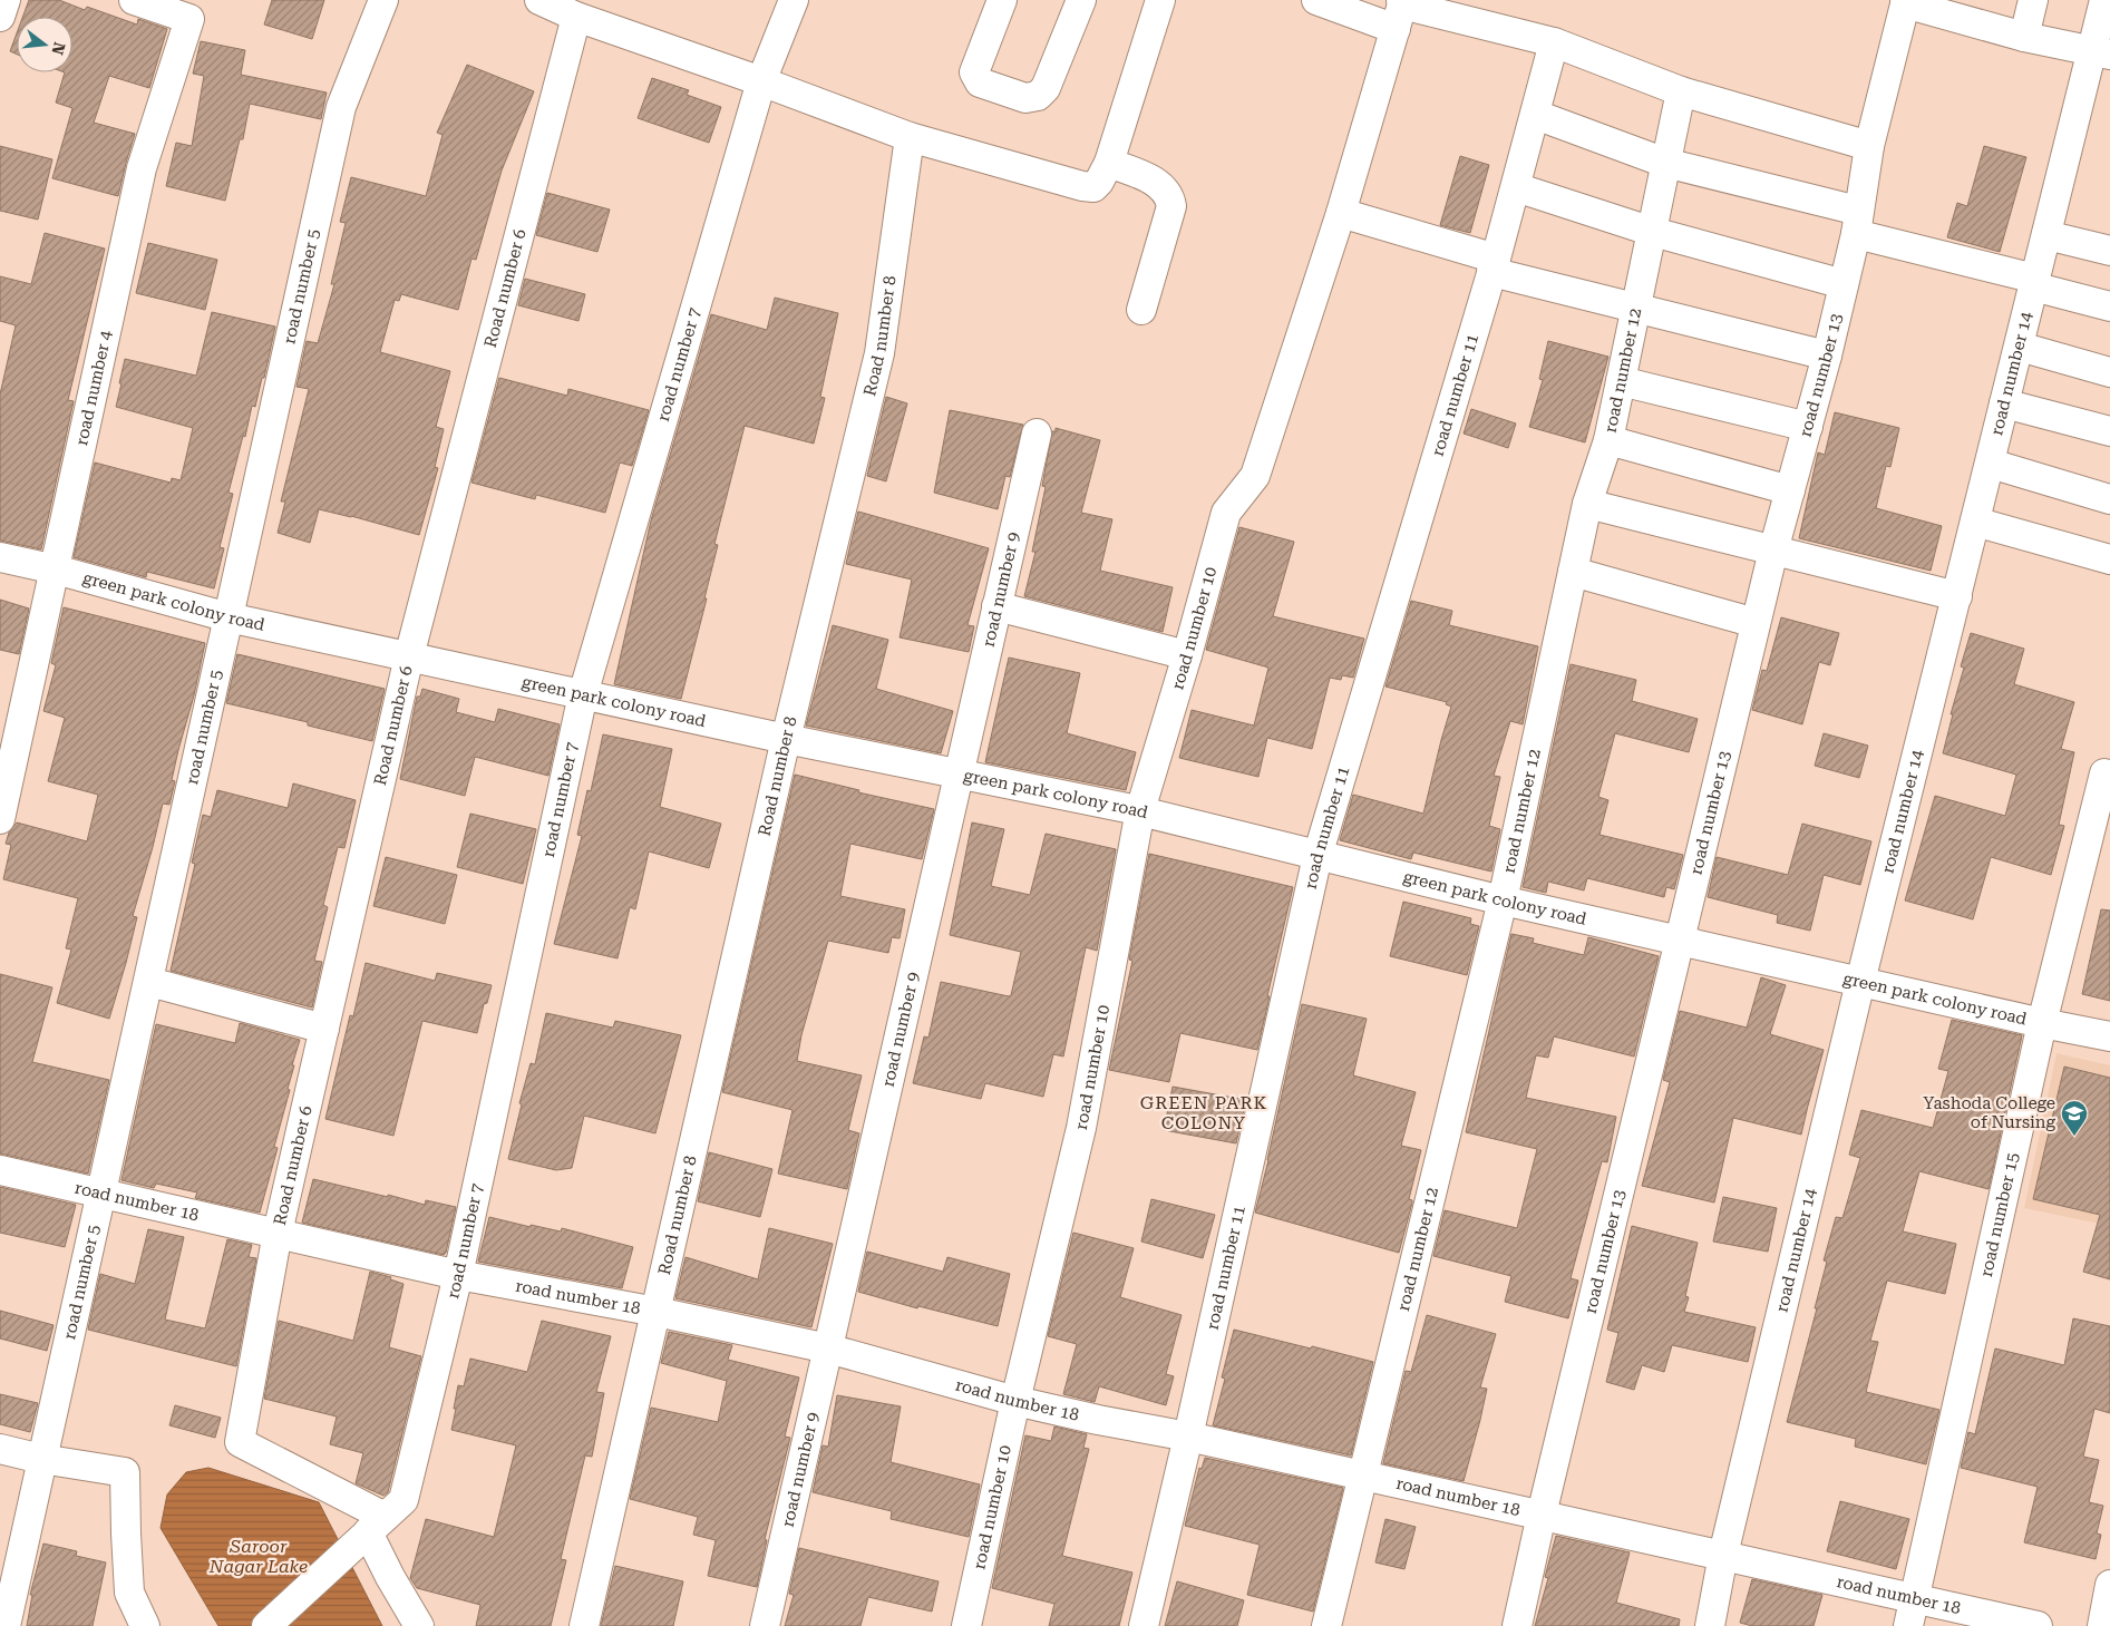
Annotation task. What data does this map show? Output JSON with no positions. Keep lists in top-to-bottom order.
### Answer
{
  "streets": {
    "street": [
      "road number 5",
      "Road number 6",
      "Road number 8",
      "road number 7",
      "road number 12",
      "road number 13",
      "road number 14",
      "road number 4",
      "road number 11",
      "road number 9",
      "green park colony road",
      "road number 10",
      "road number 18",
      "road number 15"
    ]
  },
  "crossings": [
    ["road number 5", "green park colony road"],
    ["road number 5", "road number 18"],
    ["Road number 6", "road number 7"],
    ["Road number 6", "green park colony road"],
    ["Road number 6", "road number 18"],
    ["Road number 8", "green park colony road"],
    ["Road number 8", "road number 18"],
    ["road number 7", "green park colony road"],
    ["road number 7", "road number 18"],
    ["road number 12", "green park colony road"],
    ["road number 12", "road number 18"],
    ["road number 13", "green park colony road"],
    ["road number 13", "road number 18"],
    ["road number 14", "green park colony road"],
    ["road number 14", "road number 18"],
    ["road number 4", "green park colony road"],
    ["road number 11", "green park colony road"],
    ["road number 11", "road number 18"],
    ["road number 9", "green park colony road"],
    ["road number 9", "road number 18"],
    ["green park colony road", "road number 10"],
    ["green park colony road", "road number 15"],
    ["road number 10", "road number 18"],
    ["road number 18", "road number 15"]
  ],
  "districts": ["GREEN PARK COLONY"],
  "water": ["Saroor Nagar Lake"],
  "places": {
    "school or university": ["Yashoda College of Nursing"]
  },
  "north": "right"
}
